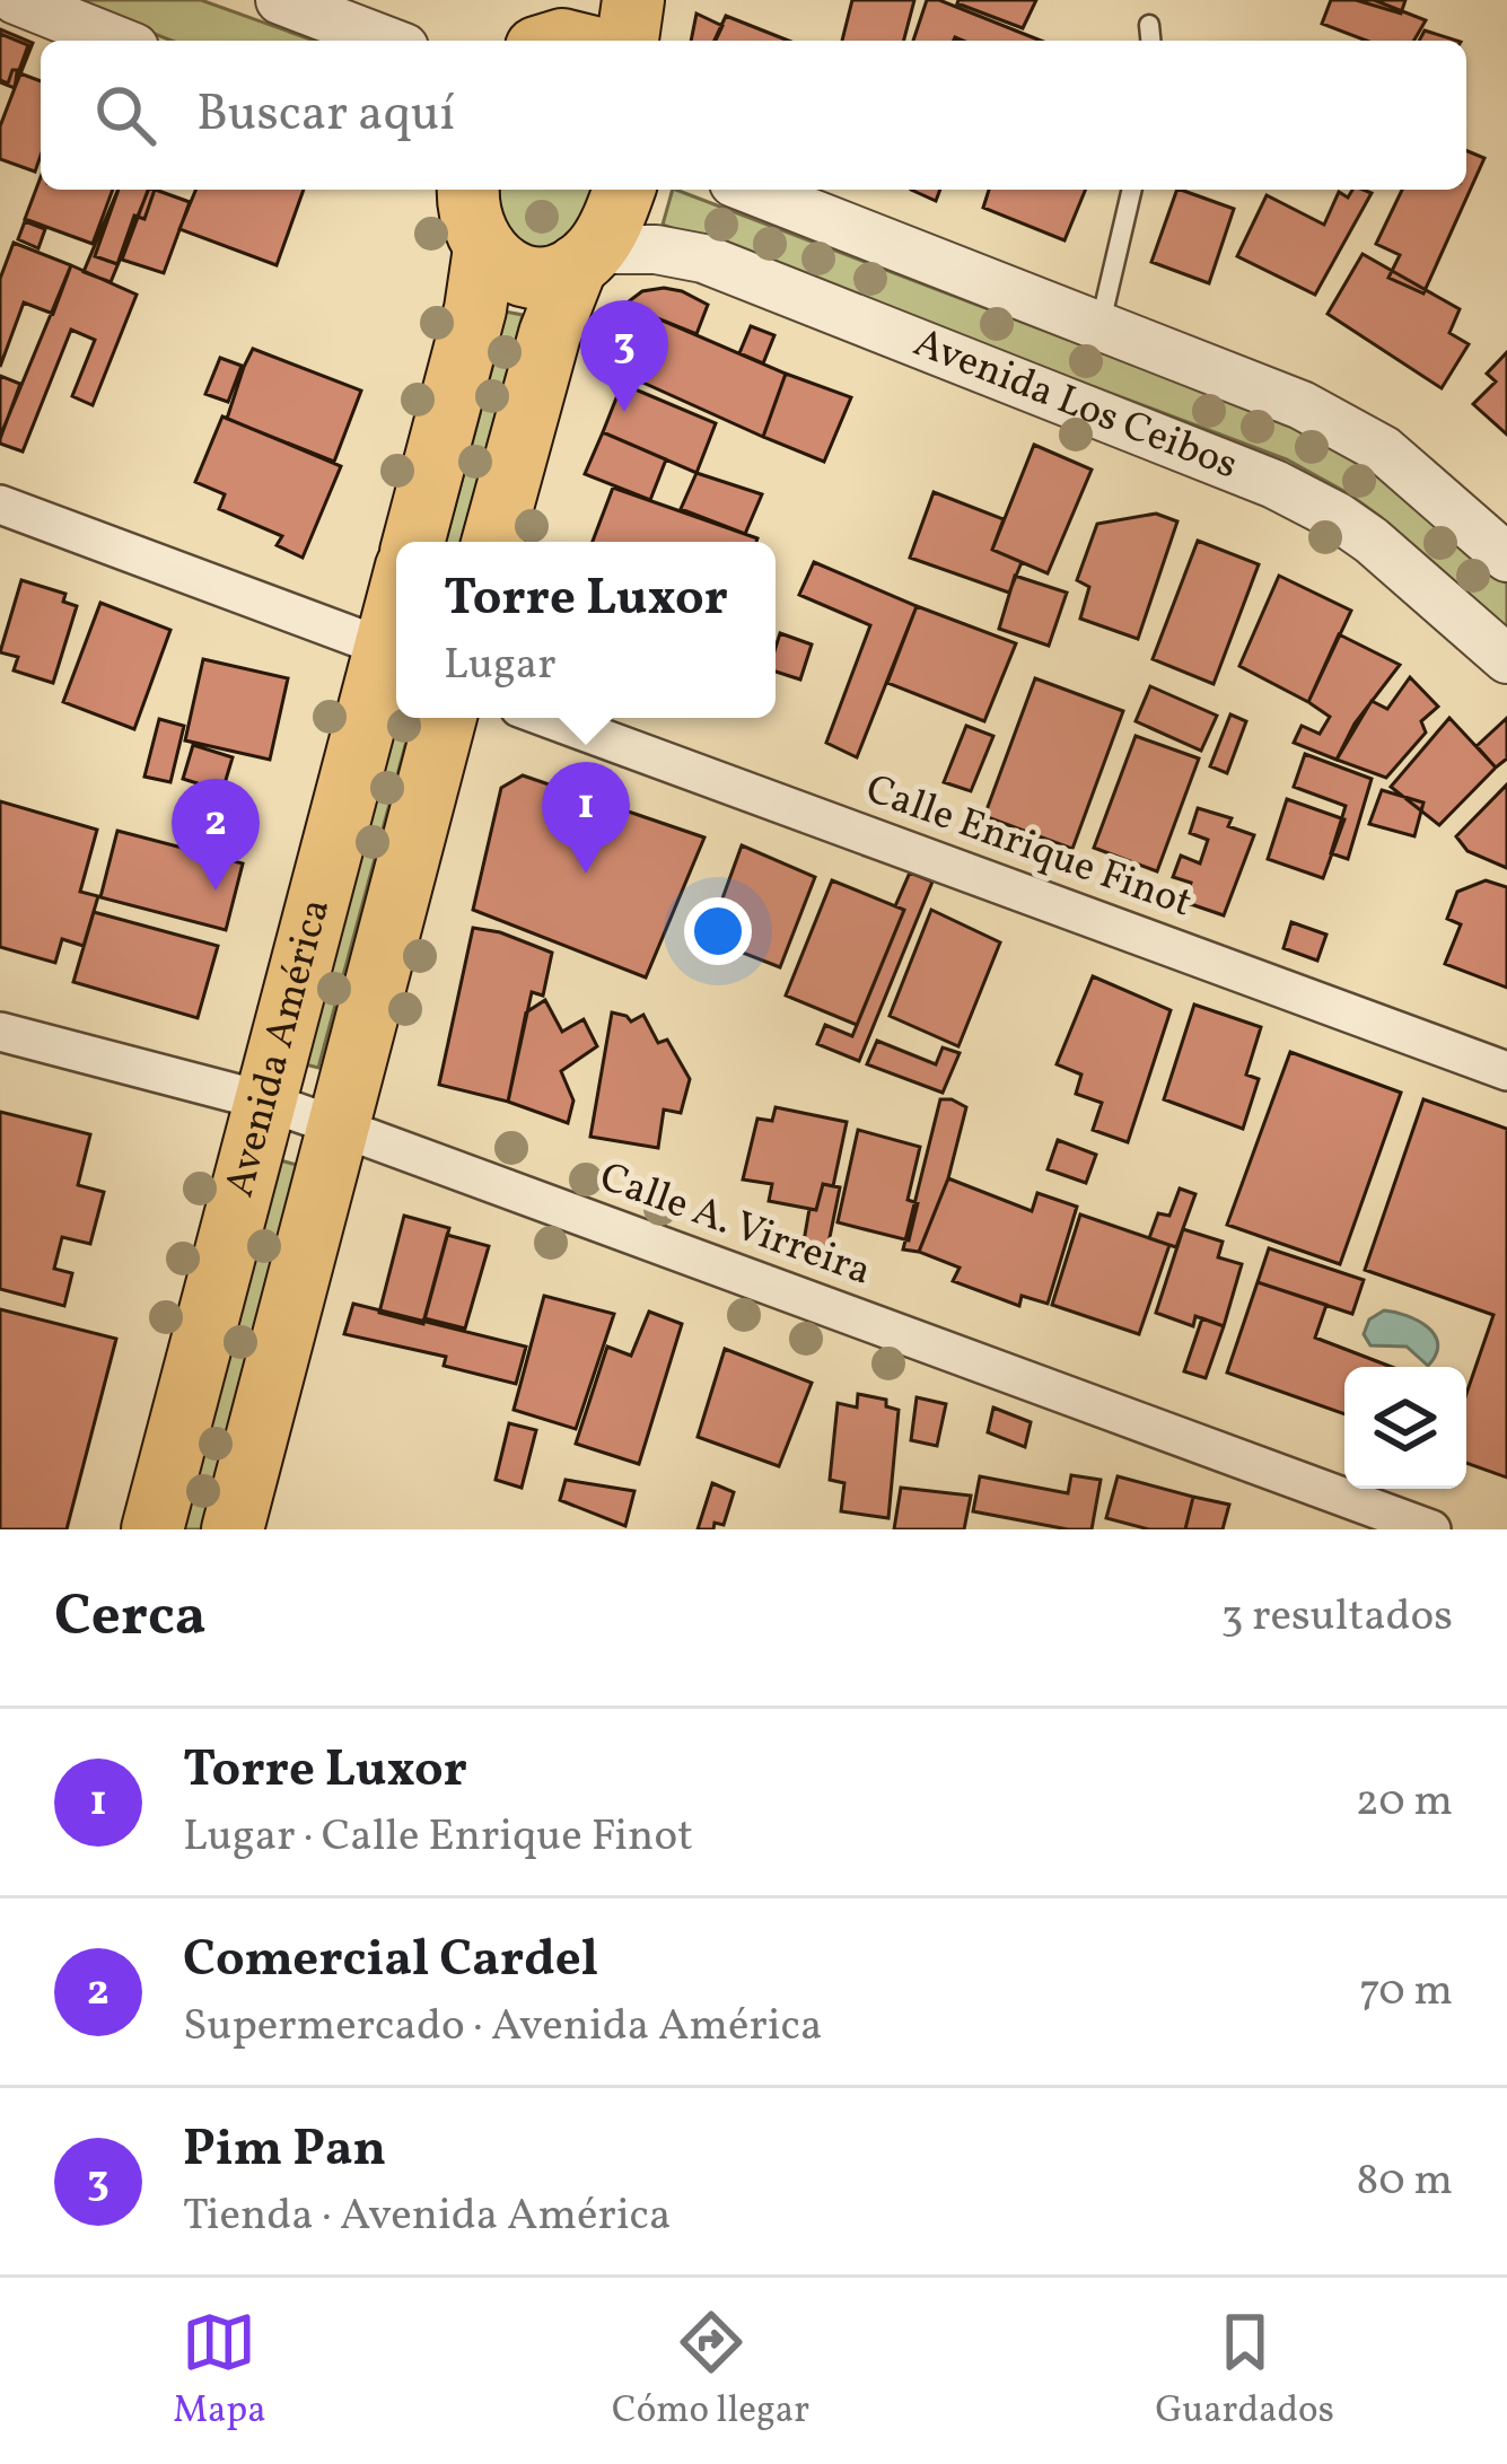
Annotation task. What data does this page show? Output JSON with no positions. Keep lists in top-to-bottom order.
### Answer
{
  "streets": {
    "main road": ["Avenida América"],
    "street": ["Avenida Los Ceibos", "Calle Enrique Finot", "Calle A. Virreira"]
  },
  "crossings": [
    ["Avenida América", "Calle A. Virreira"]
  ],
  "page": {
    "search": "Buscar aquí",
    "pins": ["3", "1", "2"],
    "popup": ["Torre Luxor", "Lugar"],
    "heading": ["Cerca", "3 resultados"],
    "list": [
      {
        "mark": "1",
        "name": "Torre Luxor",
        "note": "Lugar · Calle Enrique Finot",
        "value": "20 m"
      },
      {
        "mark": "2",
        "name": "Comercial Cardel",
        "note": "Supermercado · Avenida América",
        "value": "70 m"
      },
      {
        "mark": "3",
        "name": "Pim Pan",
        "note": "Tienda · Avenida América",
        "value": "80 m"
      }
    ],
    "nav": ["Mapa", "Cómo llegar", "Guardados"]
  }
}
